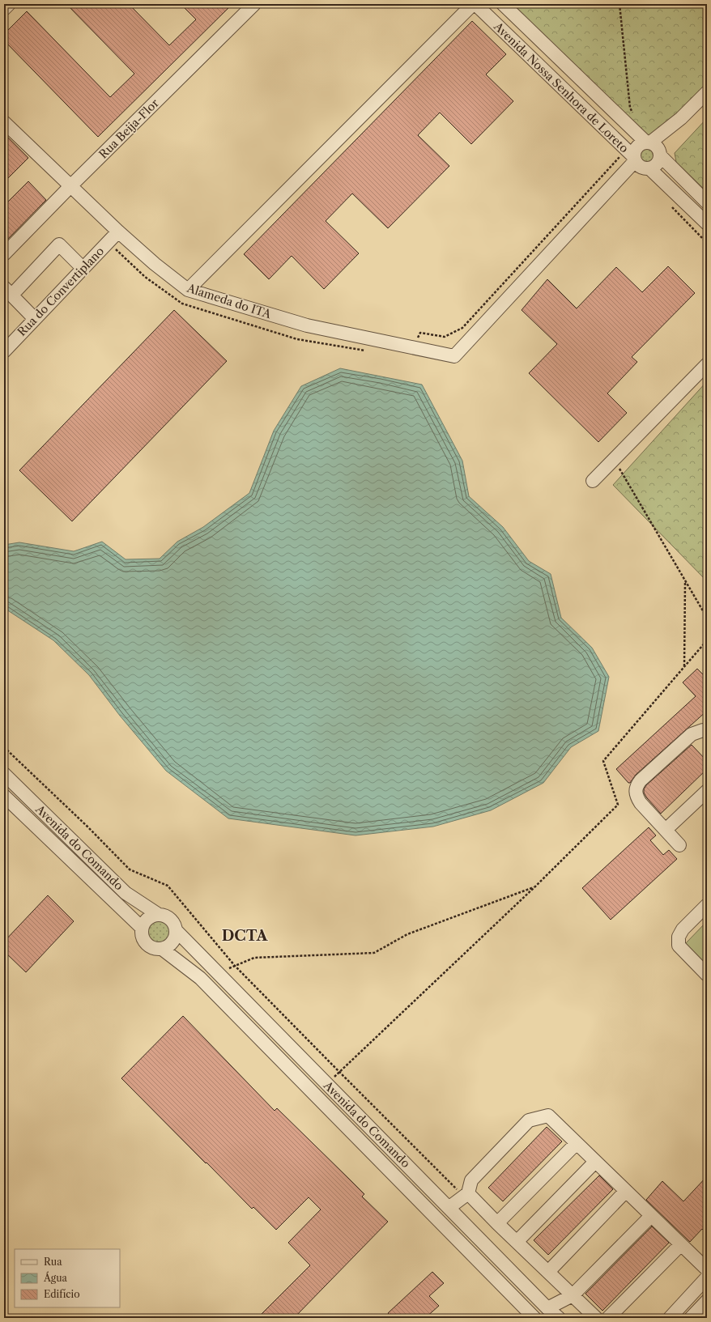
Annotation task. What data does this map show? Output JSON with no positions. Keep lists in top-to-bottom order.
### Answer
{
  "streets": {
    "lane": [
      "Avenida Nossa Senhora de Loreto",
      "Rua Beija-Flor",
      "Rua do Convertiplano",
      "Alameda do ITA",
      "Avenida do Comando"
    ]
  },
  "crossings": [
    ["Avenida Nossa Senhora de Loreto", "Alameda do ITA"],
    ["Rua Beija-Flor", "Alameda do ITA"],
    ["Rua do Convertiplano", "Alameda do ITA"]
  ],
  "districts": ["DCTA"],
  "legend": ["Rua", "Água", "Edifício"]
}
